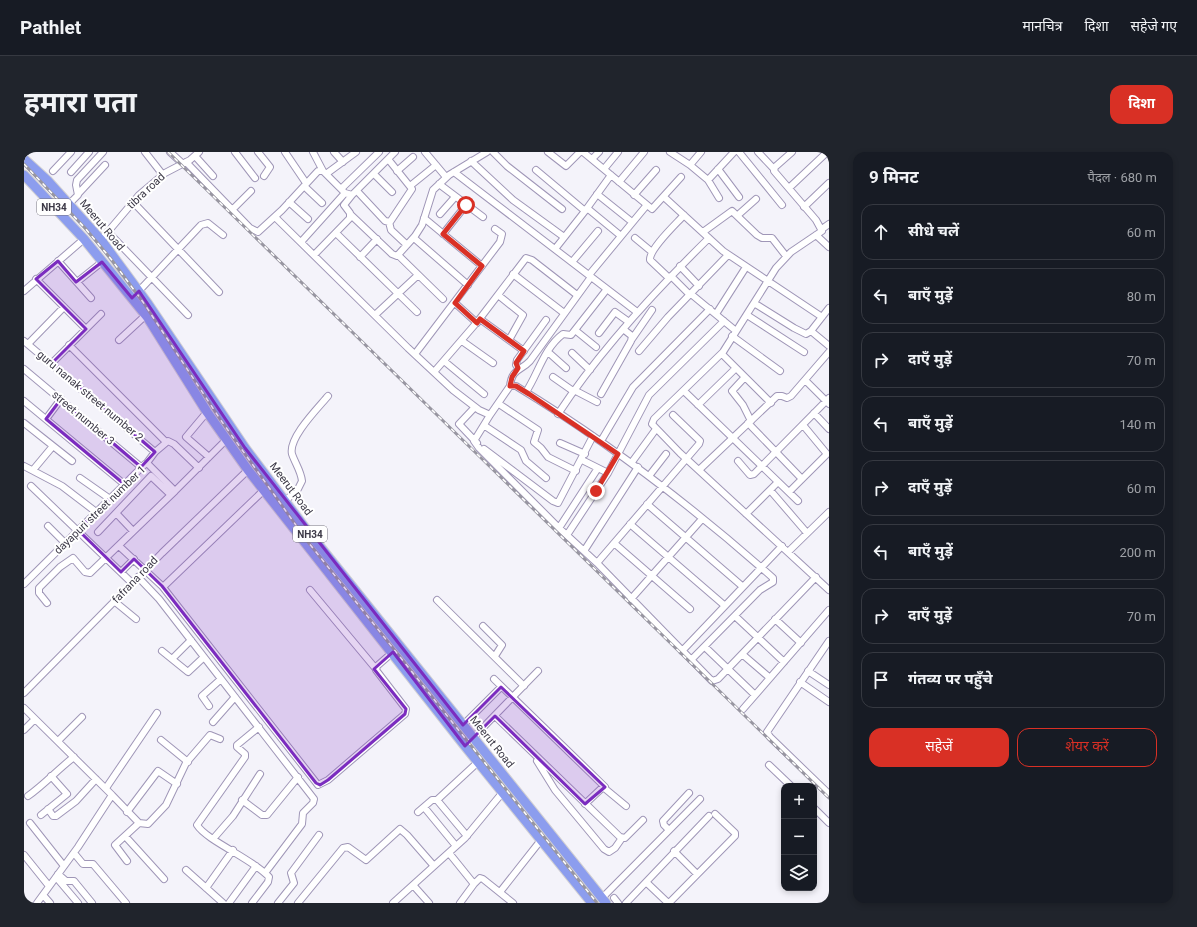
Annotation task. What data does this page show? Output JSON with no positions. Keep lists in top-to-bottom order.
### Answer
{
  "streets": {
    "highway": ["NH34", "Meerut Road"],
    "street": [
      "tibra road",
      "guru nanak street number 2",
      "street number 3",
      "dayapuri street number 1",
      "fafrana road"
    ]
  },
  "crossings": [
    ["tibra road", "Meerut Road"],
    ["Meerut Road", "fafrana road"],
    ["street number 3", "dayapuri street number 1"]
  ],
  "page": {
    "header": "Pathlet",
    "nav": ["मानचित्र", "दिशा", "सहेजे गए"],
    "buttons": [
      "दिशा",
      ["सहेजें", "शेयर करें"]
    ],
    "title": "हमारा पता",
    "heading": ["9 मिनट", "पैदल · 680 m"],
    "list": [
      ["सीधे चलें", "60 m"],
      ["बाएँ मुड़ें", "80 m"],
      ["दाएँ मुड़ें", "70 m"],
      ["बाएँ मुड़ें", "140 m"],
      ["दाएँ मुड़ें", "60 m"],
      ["बाएँ मुड़ें", "200 m"],
      ["दाएँ मुड़ें", "70 m"],
      "गंतव्य पर पहुँचे"
    ],
    "map_buttons": ["+", "−"]
  }
}
